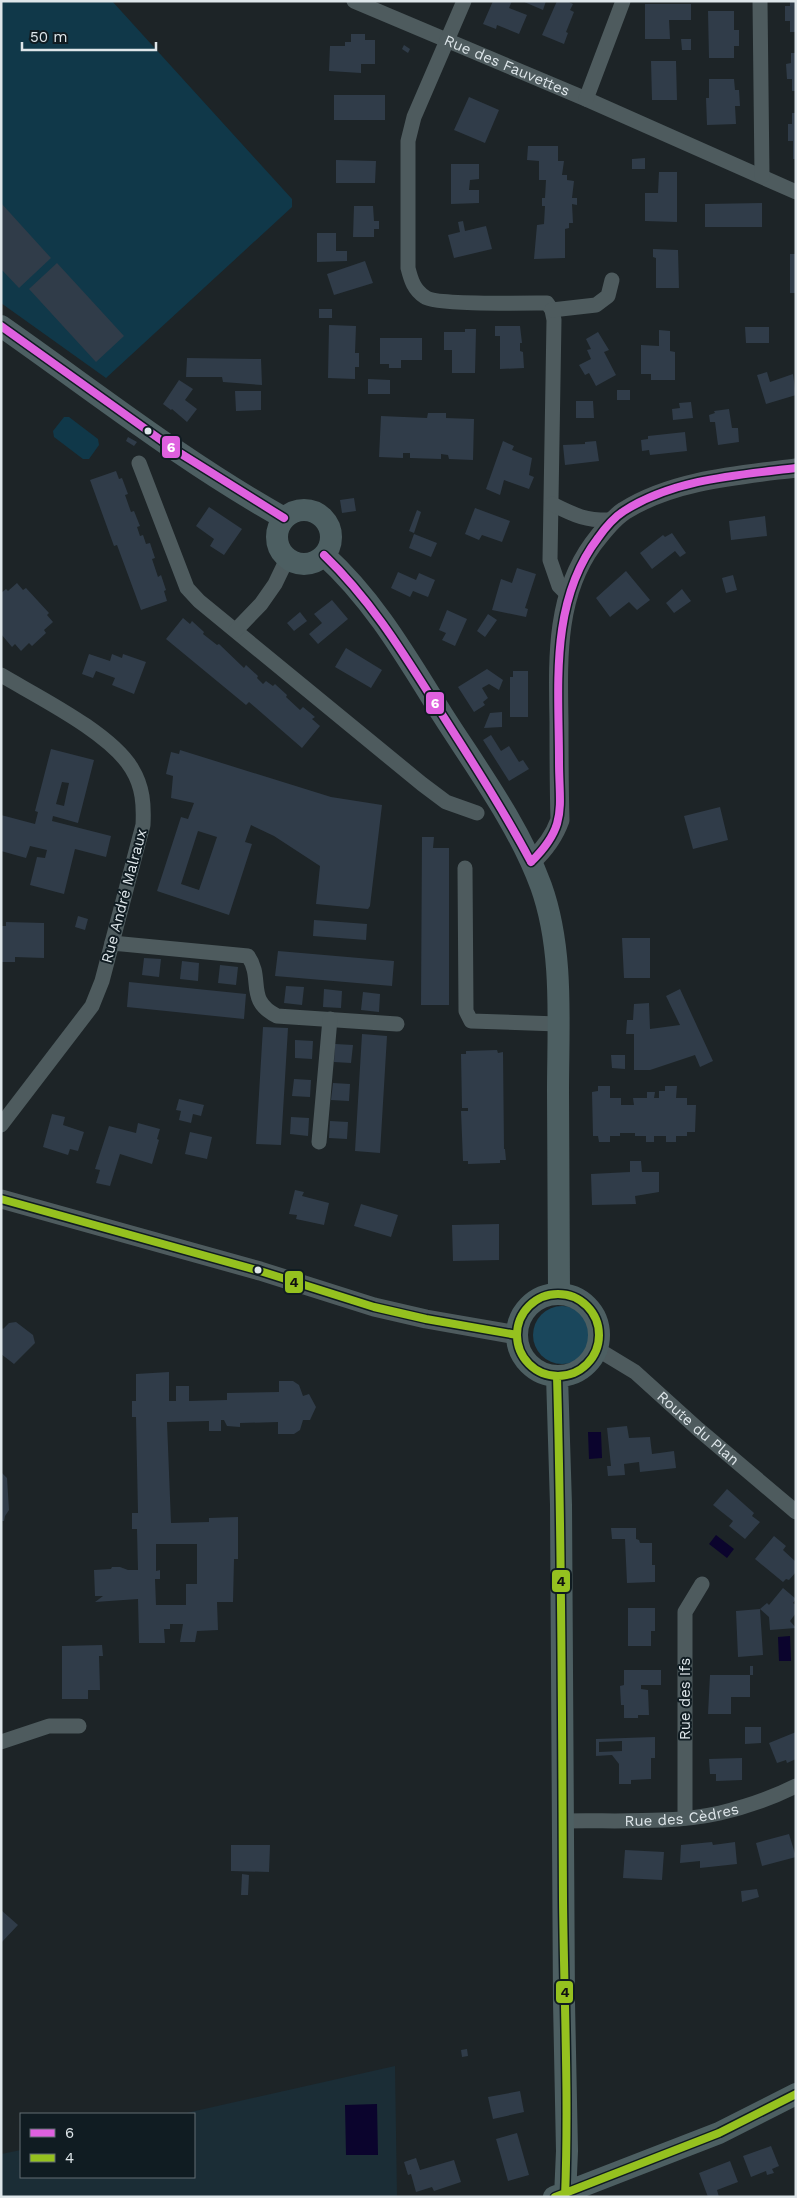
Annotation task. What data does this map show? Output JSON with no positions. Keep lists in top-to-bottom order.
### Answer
{
  "streets": {
    "street": [
      "Rue des Fauvettes",
      "Rue André Malraux",
      "Route du Plan",
      "Rue des Ifs",
      "Rue des Cèdres"
    ]
  },
  "crossings": [
    ["Rue des Ifs", "Rue des Cèdres"]
  ],
  "lines": ["transit line 6", "transit line 4"],
  "legend": ["6", "4"],
  "scale_bar": "50 m"
}
